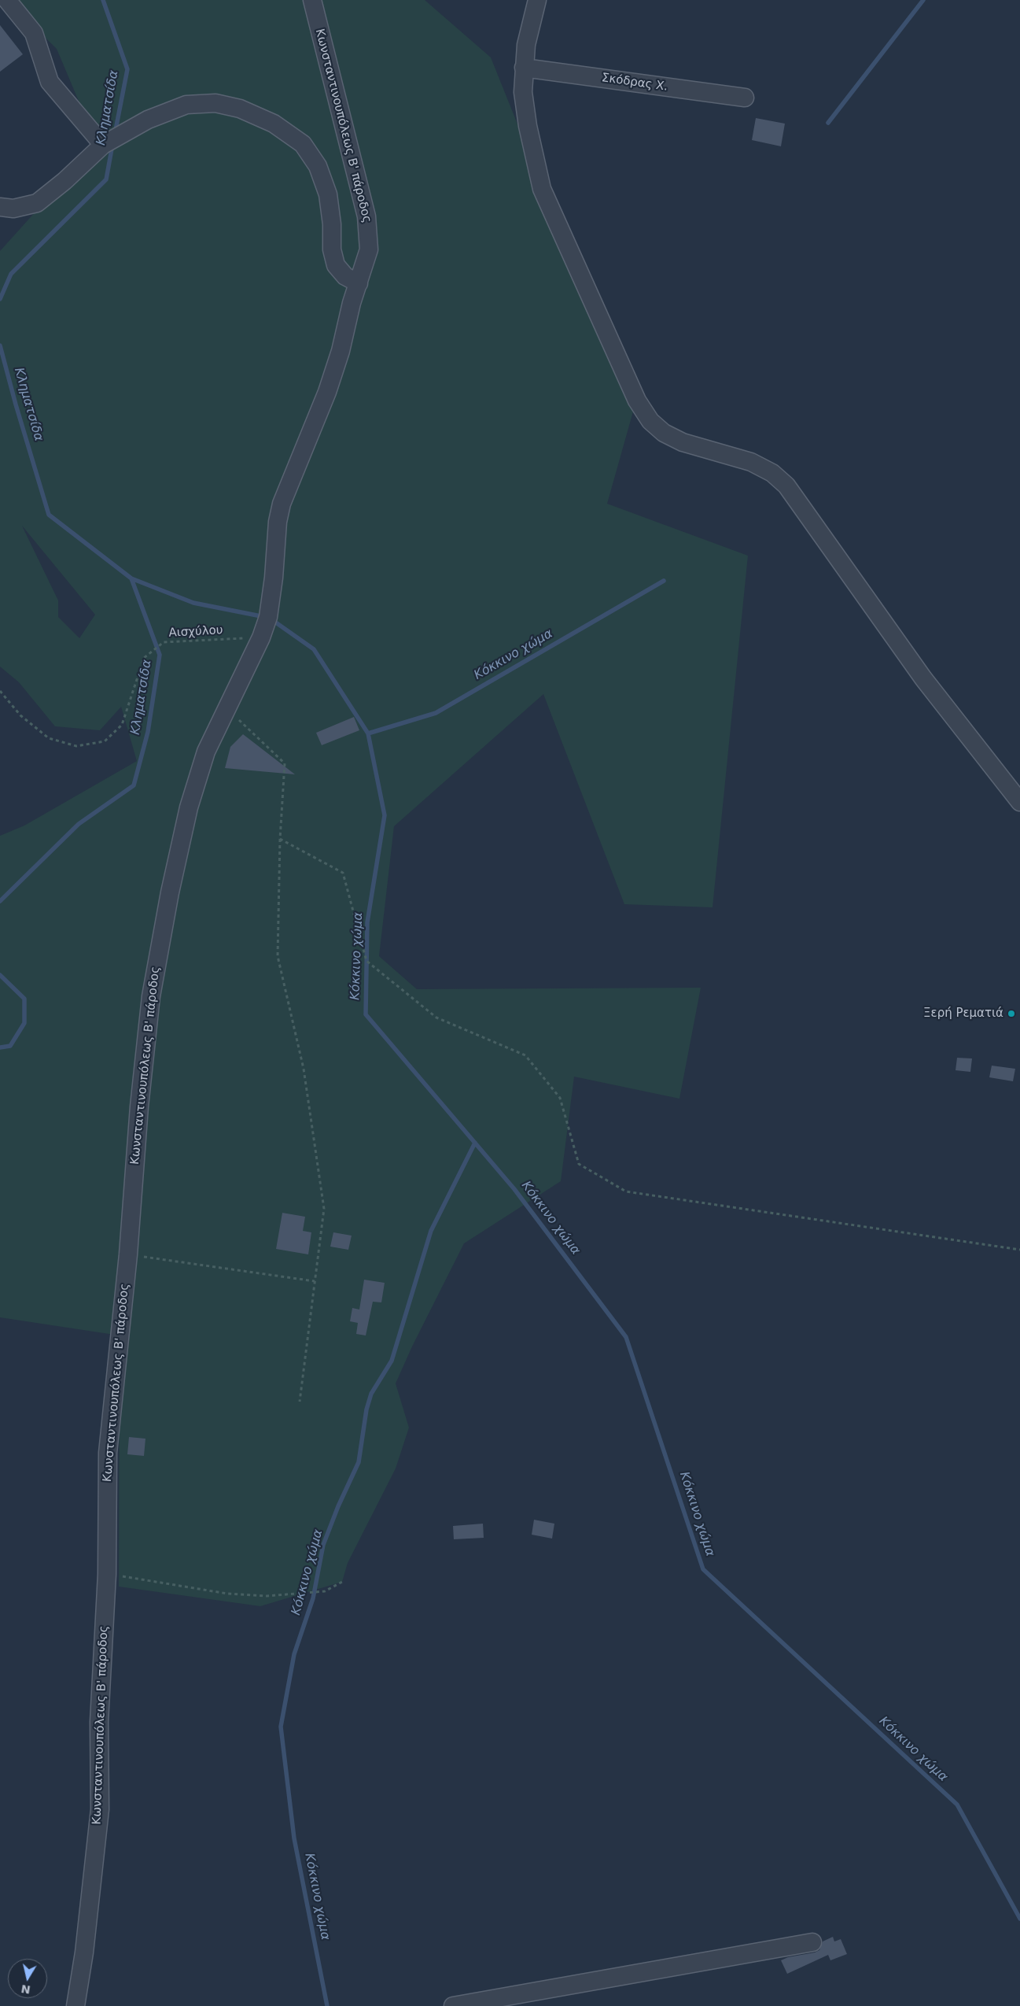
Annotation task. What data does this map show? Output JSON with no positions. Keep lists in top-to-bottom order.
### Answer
{
  "streets": {
    "street": ["Σκόδρας Χ.", "Κωνσταντινουπόλεως Β' πάροδος"],
    "path": ["Αισχύλου"]
  },
  "crossings": [
    ["Κωνσταντινουπόλεως Β' πάροδος", "Αισχύλου"]
  ],
  "water": ["Κληματσίδα", "Κόκκινο χώμα"],
  "places": ["Ξερή Ρεματιά"],
  "north": "bottom"
}
